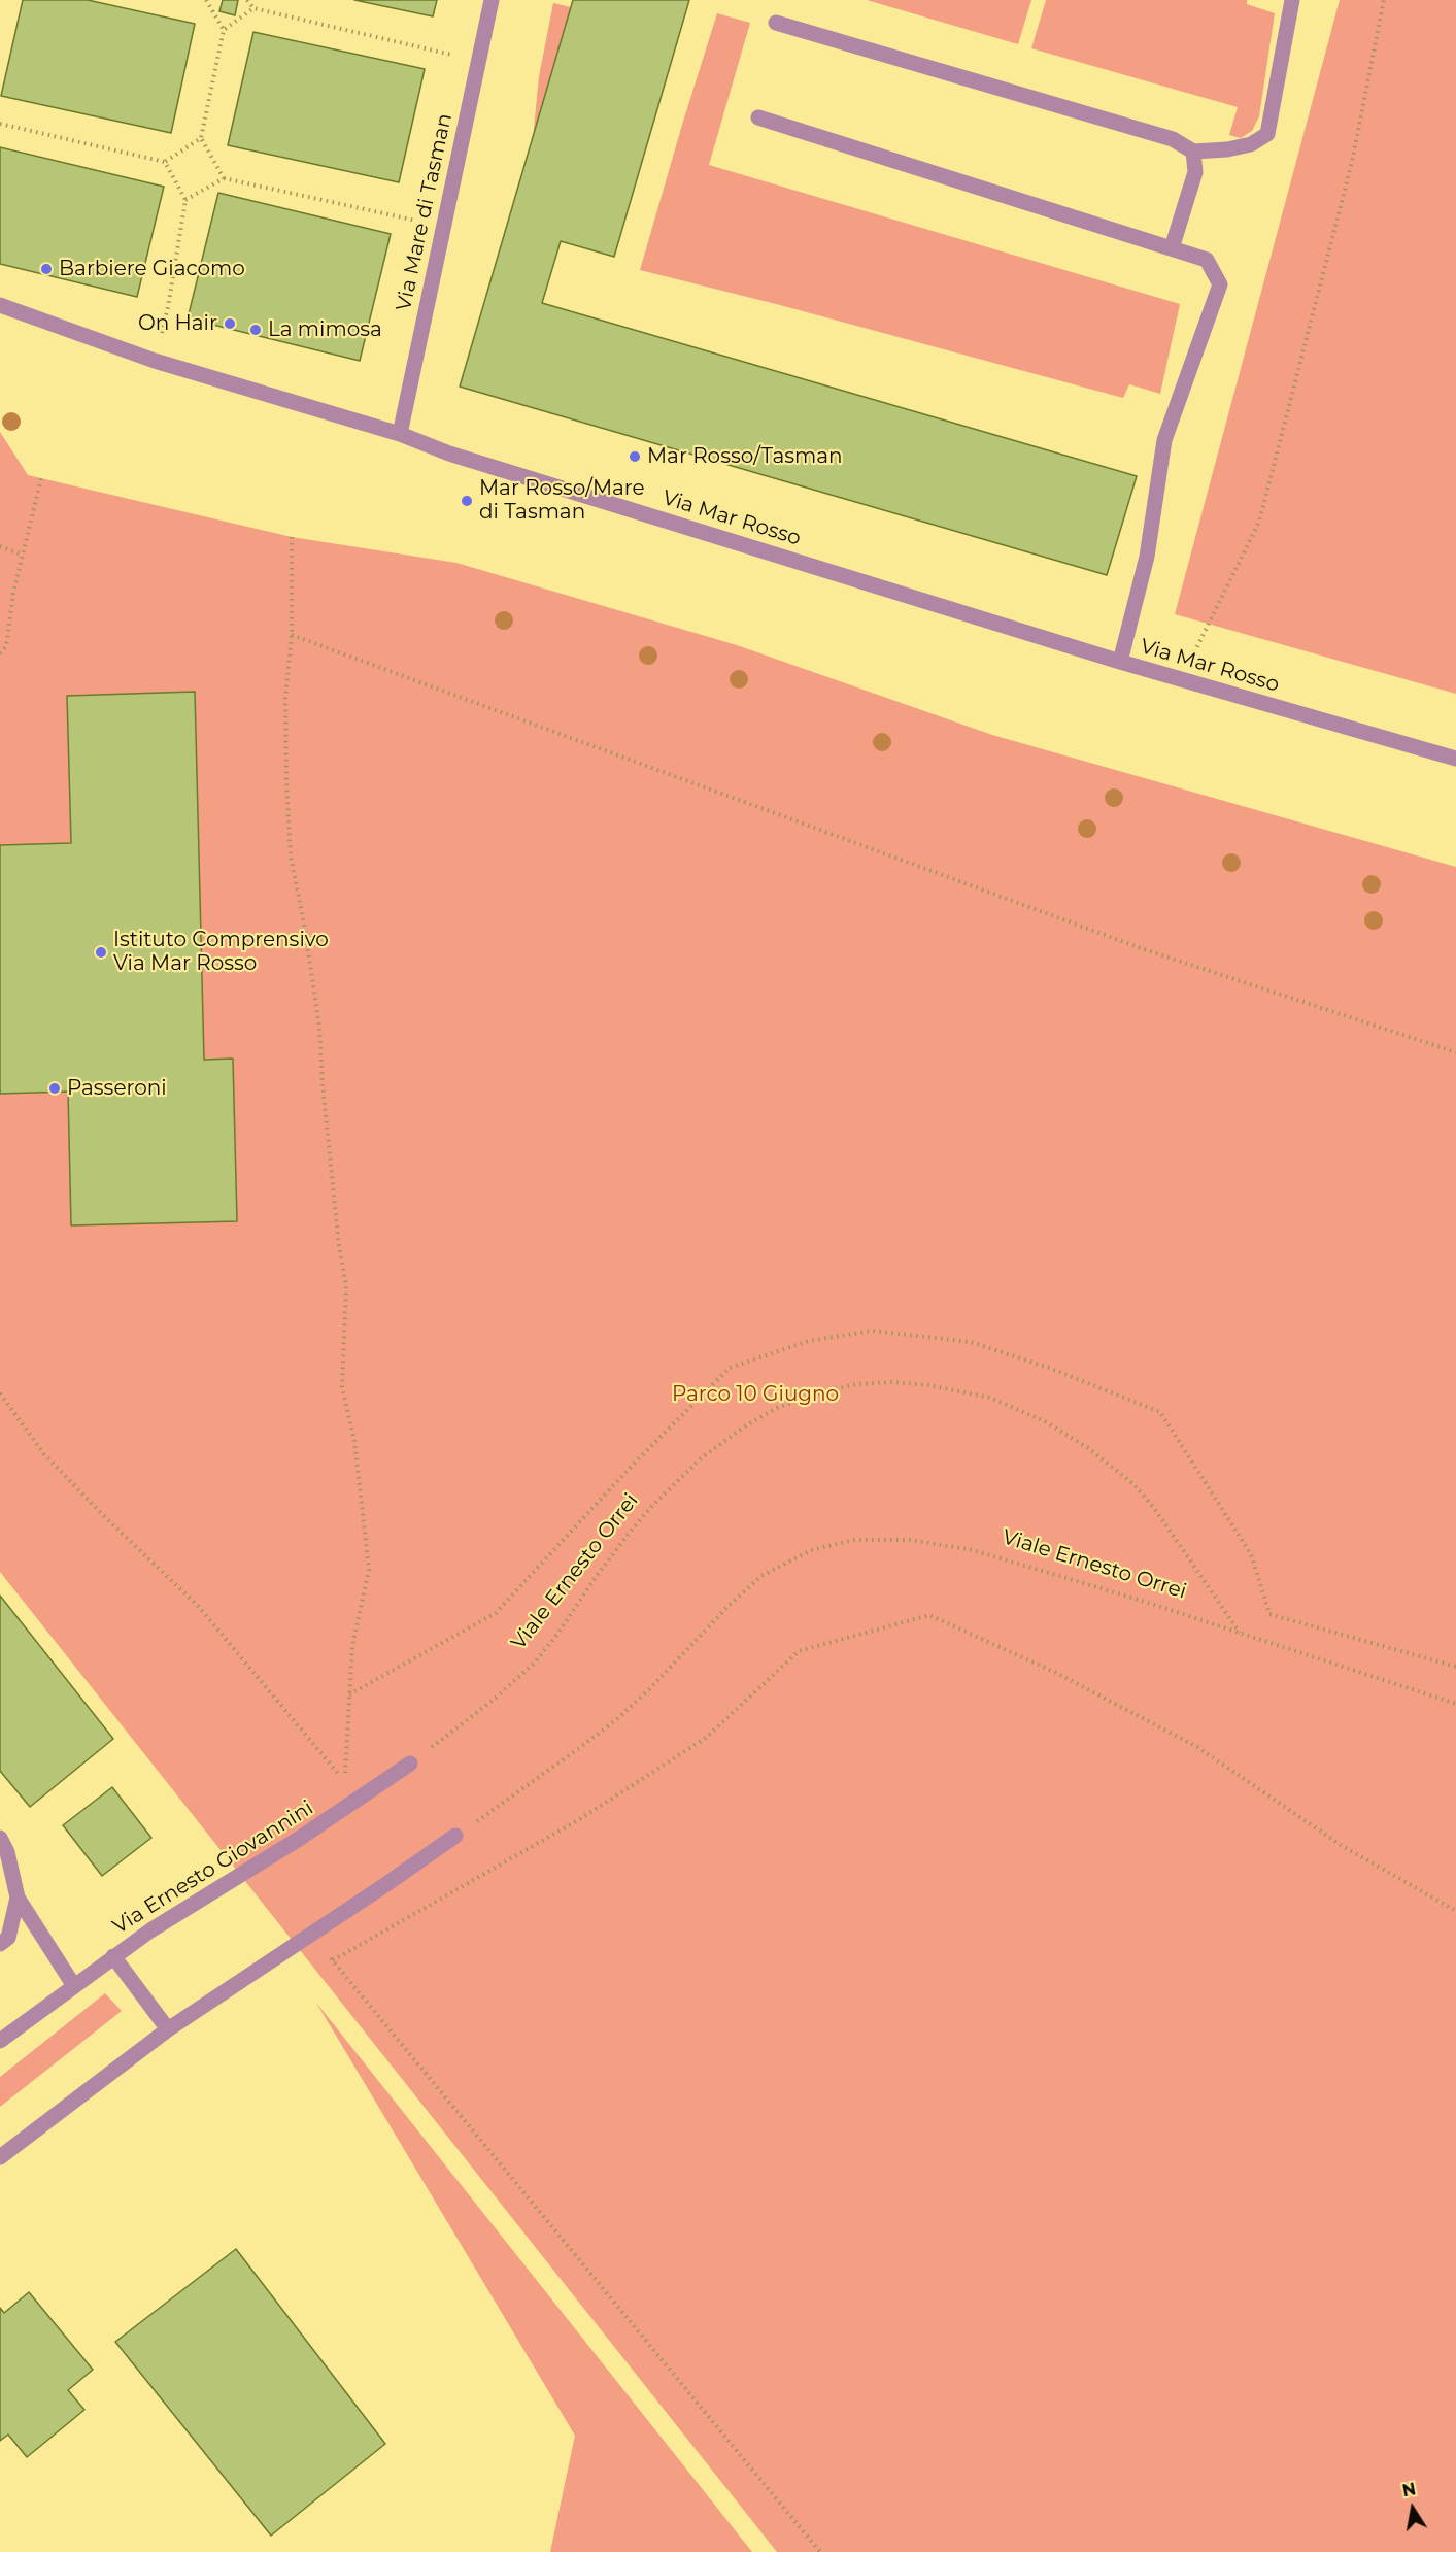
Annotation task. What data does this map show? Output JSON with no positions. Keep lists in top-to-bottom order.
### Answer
{
  "streets": {
    "street": ["Via Mare di Tasman", "Via Mar Rosso", "Via Ernesto Giovannini"],
    "path": ["Viale Ernesto Orrei"]
  },
  "crossings": [
    ["Via Mare di Tasman", "Via Mar Rosso"],
    ["Viale Ernesto Orrei", "Via Ernesto Giovannini"]
  ],
  "parks": ["Parco 10 Giugno"],
  "places": [
    "Barbiere Giacomo",
    "On Hair",
    "La mimosa",
    "Mar Rosso/Tasman",
    "Mar Rosso/Mare di Tasman",
    "Istituto Comprensivo Via Mar Rosso",
    "Passeroni"
  ],
  "north": "top"
}
